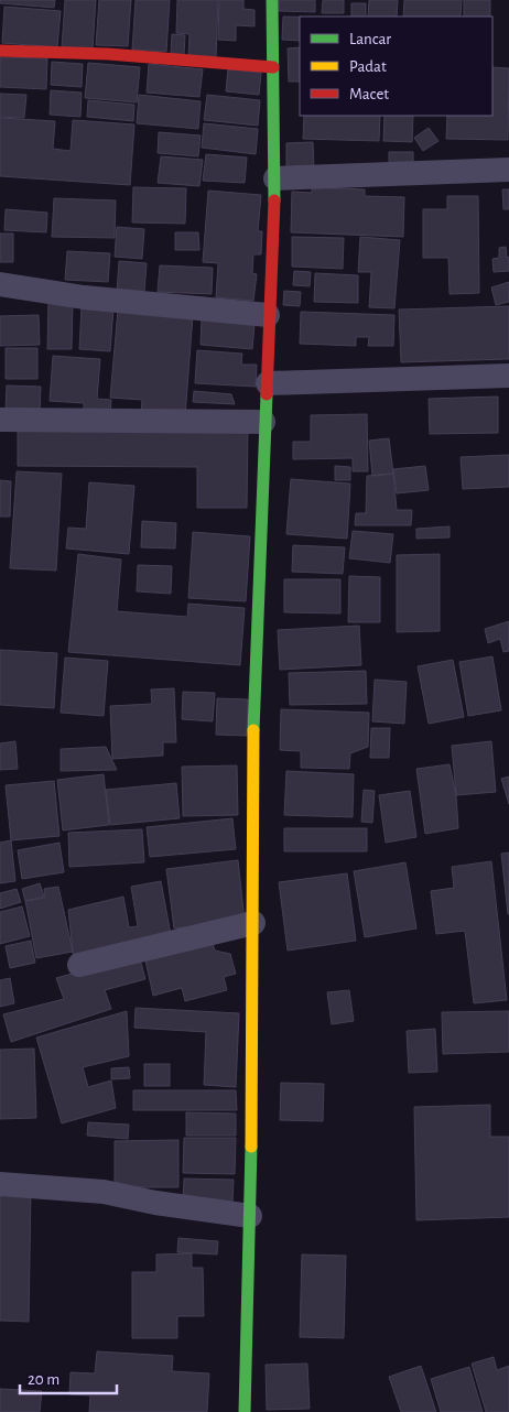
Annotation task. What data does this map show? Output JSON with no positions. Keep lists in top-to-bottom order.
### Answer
{
  "legend": ["Lancar", "Padat", "Macet"],
  "scale_bar": "20 m"
}
